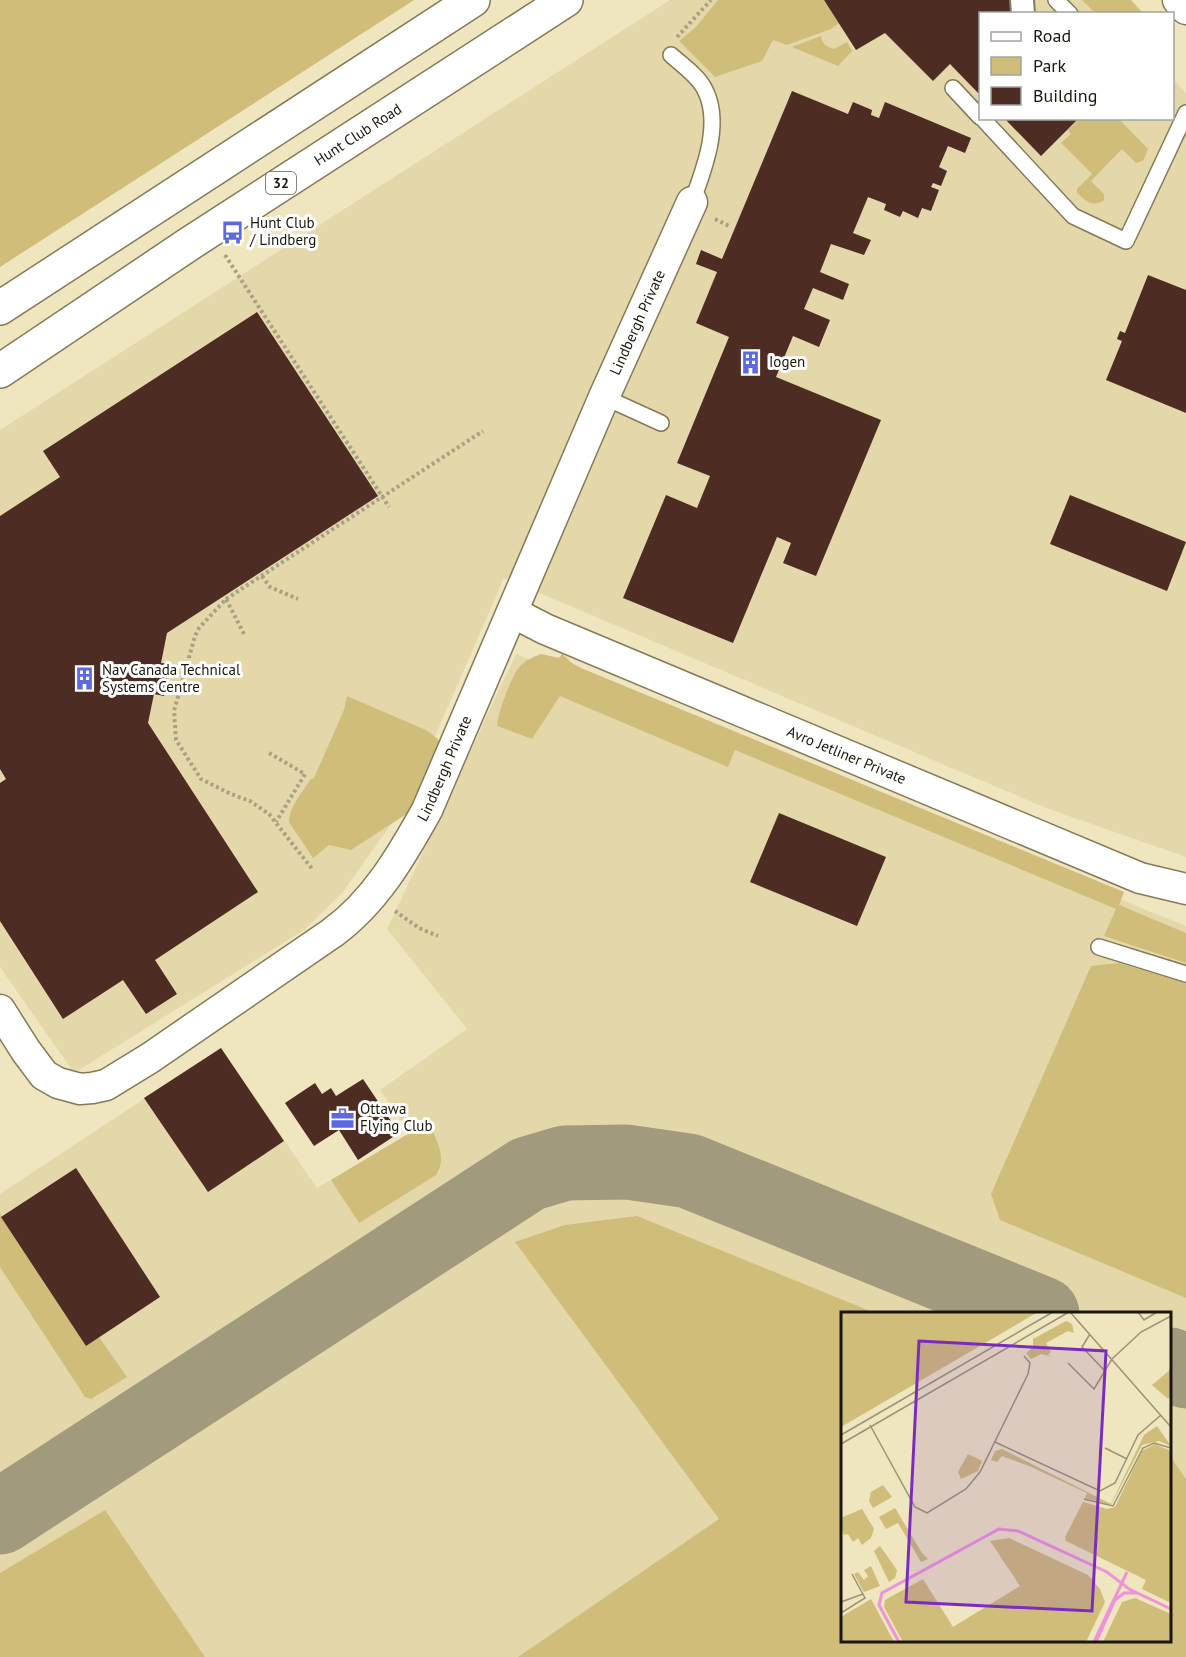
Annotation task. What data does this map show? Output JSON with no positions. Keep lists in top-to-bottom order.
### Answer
{
  "streets": {
    "main road": ["Hunt Club Road", "32"],
    "street": ["Lindbergh Private", "Avro Jetliner Private"]
  },
  "crossings": [
    ["Lindbergh Private", "Avro Jetliner Private"]
  ],
  "places": {
    "bus stop": ["Hunt Club / Lindberg"],
    "building": ["Iogen", "Nav Canada Technical Systems Centre"],
    "office": ["Ottawa Flying Club"]
  },
  "legend": ["Road", "Park", "Building"]
}
